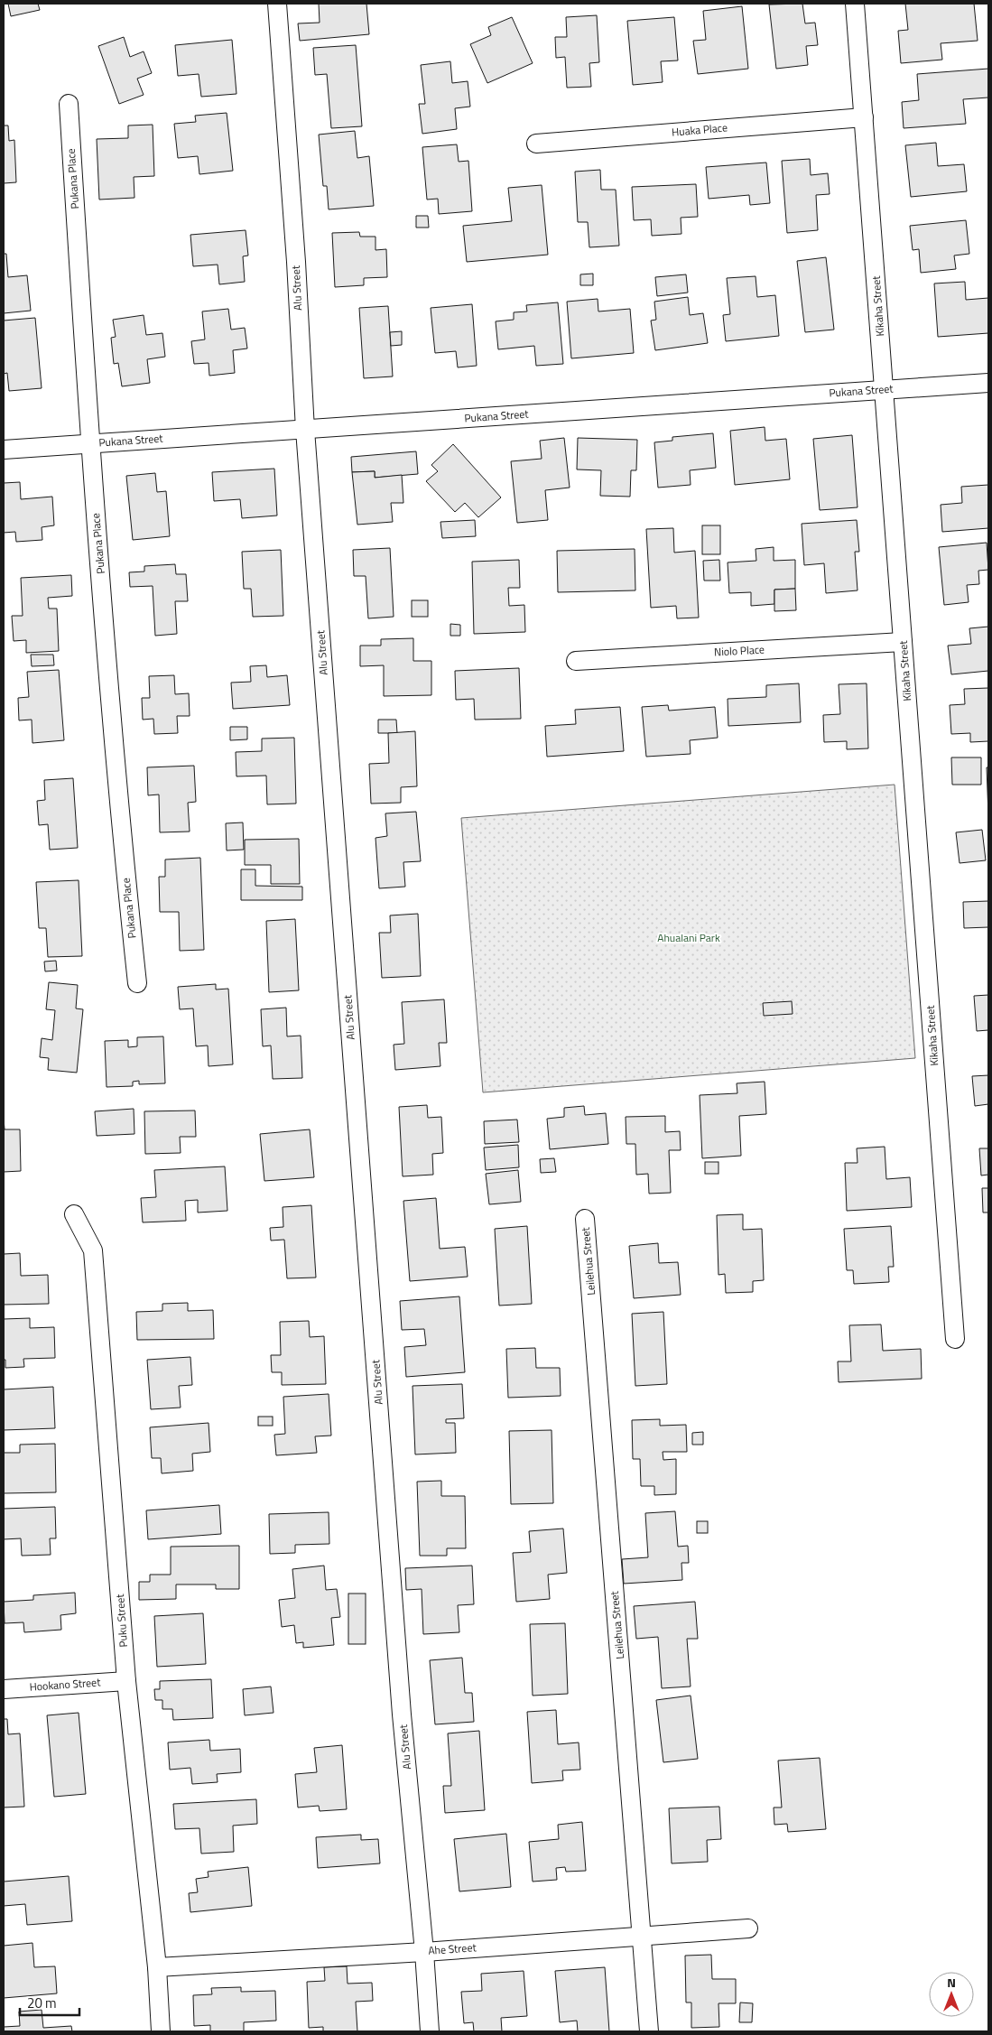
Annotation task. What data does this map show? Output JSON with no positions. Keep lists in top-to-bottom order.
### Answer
{
  "streets": {
    "street": [
      "Huaka Place",
      "Pukana Place",
      "Alu Street",
      "Kikaha Street",
      "Pukana Street",
      "Niolo Place",
      "Leilehua Street",
      "Puku Street",
      "Hookano Street",
      "Ahe Street"
    ]
  },
  "crossings": [
    ["Huaka Place", "Kikaha Street"],
    ["Pukana Place", "Pukana Street"],
    ["Alu Street", "Pukana Street"],
    ["Alu Street", "Ahe Street"],
    ["Kikaha Street", "Pukana Street"],
    ["Kikaha Street", "Niolo Place"],
    ["Leilehua Street", "Ahe Street"],
    ["Puku Street", "Hookano Street"],
    ["Puku Street", "Ahe Street"]
  ],
  "parks": ["Ahualani Park"],
  "scale_bar": "20 m",
  "north": "top"
}
